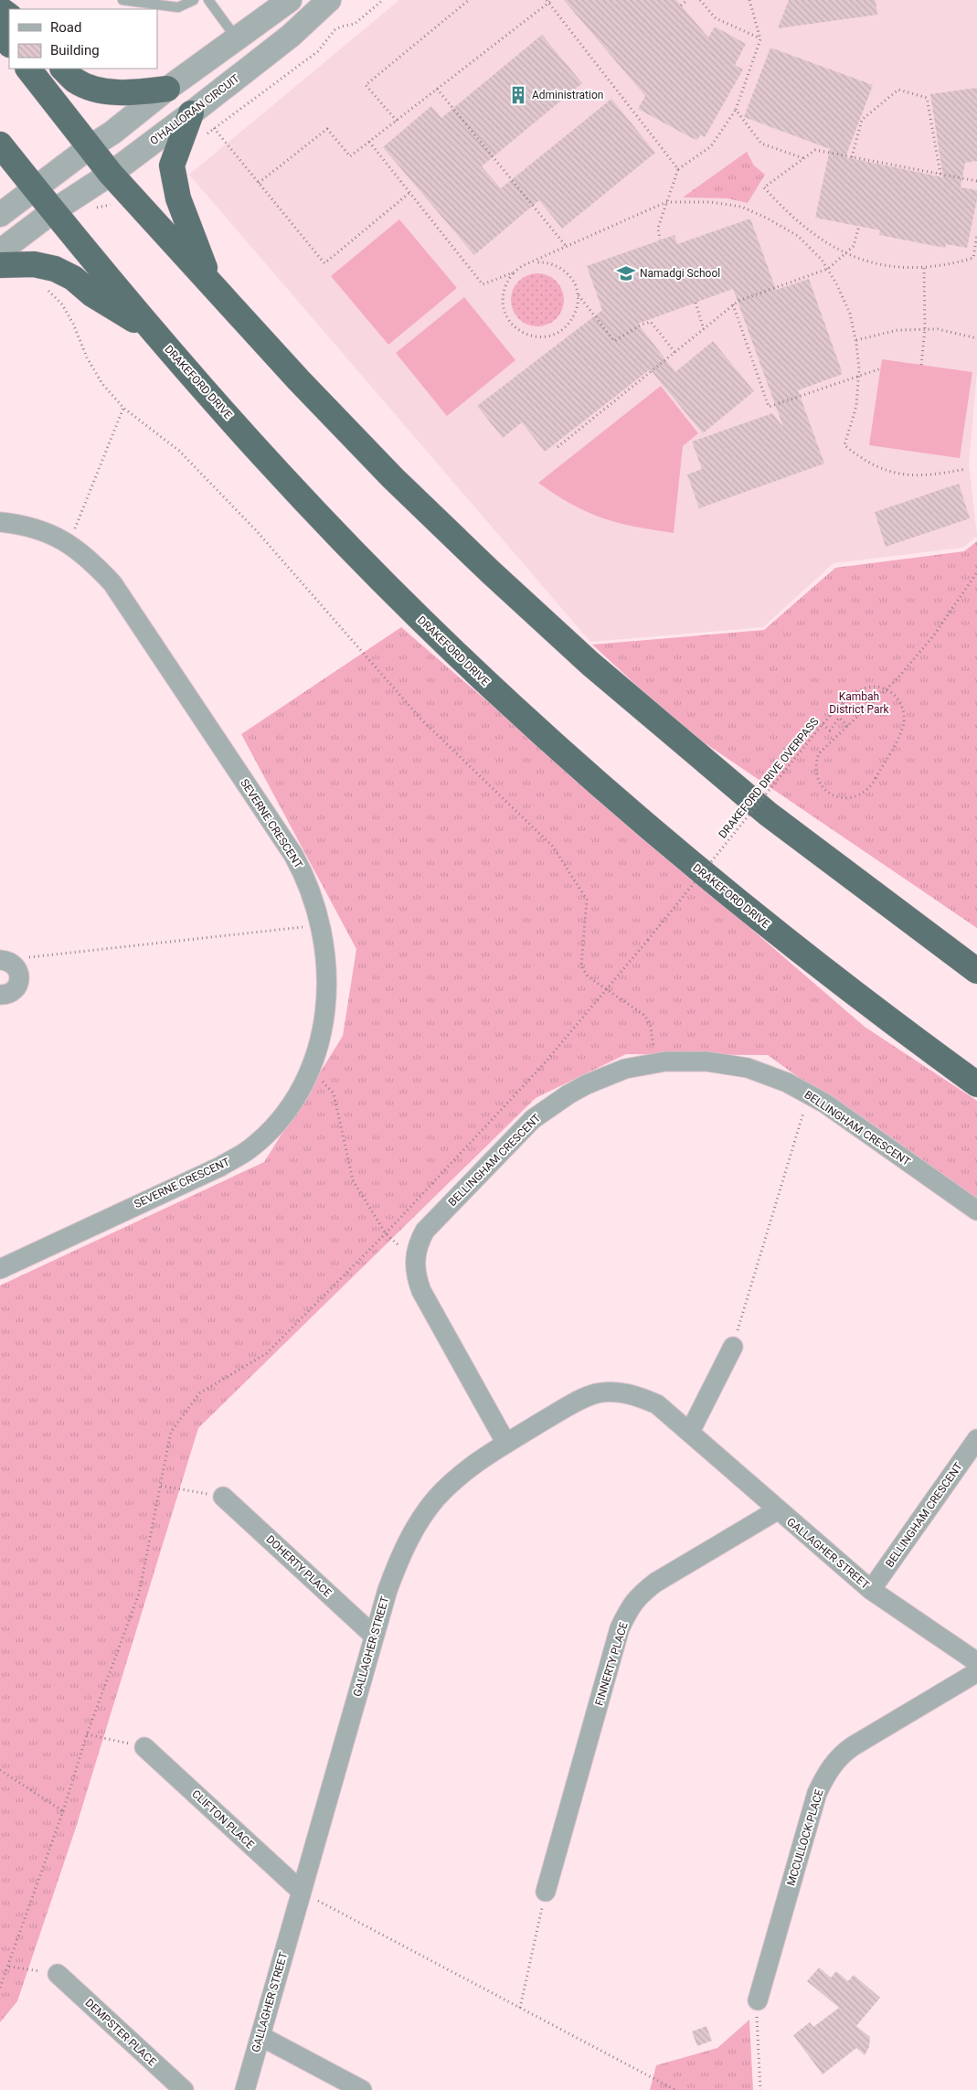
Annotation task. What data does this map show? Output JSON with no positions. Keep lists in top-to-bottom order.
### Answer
{
  "streets": {
    "highway": ["DRAKEFORD DRIVE"],
    "street": [
      "O'HALLORAN CIRCUIT",
      "SEVERNE CRESCENT",
      "BELLINGHAM CRESCENT",
      "GALLAGHER STREET",
      "DOHERTY PLACE",
      "FINNERTY PLACE",
      "CLIFTON PLACE",
      "MCCULLOCK PLACE",
      "DEMPSTER PLACE"
    ],
    "path": ["DRAKEFORD DRIVE OVERPASS"]
  },
  "crossings": [
    ["O'HALLORAN CIRCUIT", "DRAKEFORD DRIVE"],
    ["BELLINGHAM CRESCENT", "GALLAGHER STREET"],
    ["GALLAGHER STREET", "DOHERTY PLACE"],
    ["GALLAGHER STREET", "FINNERTY PLACE"],
    ["GALLAGHER STREET", "CLIFTON PLACE"]
  ],
  "parks": ["Kambah District Park"],
  "places": {
    "building": ["Administration"],
    "school or university": ["Namadgi School"]
  },
  "legend": ["Road", "Building"]
}
